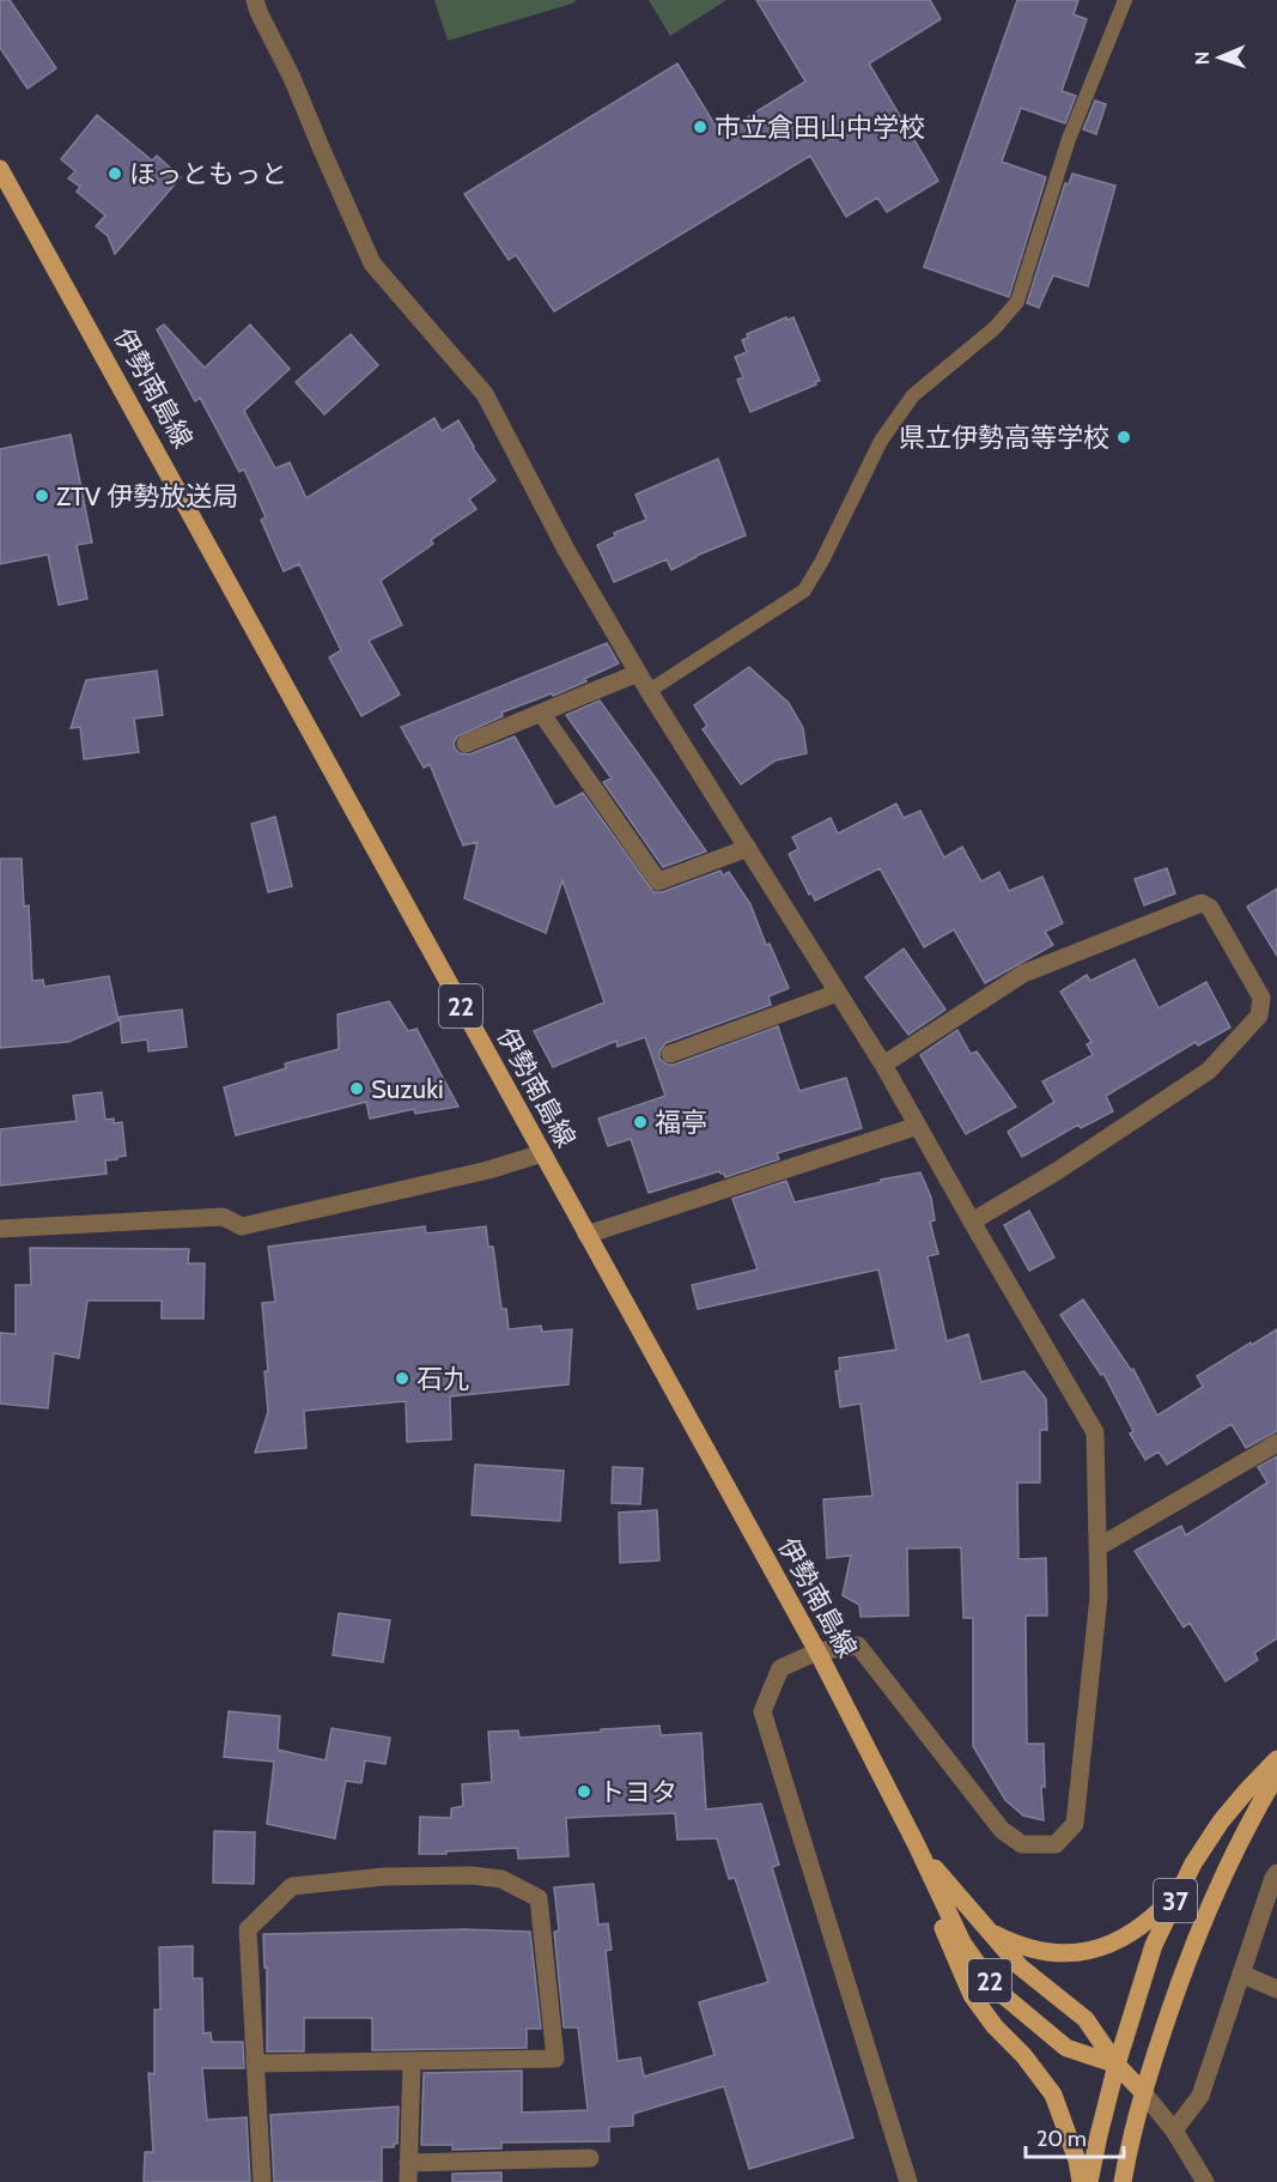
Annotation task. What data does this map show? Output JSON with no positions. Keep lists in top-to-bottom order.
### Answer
{
  "streets": {
    "main road": ["伊勢南島線", "22", "37"]
  },
  "crossings": [
    ["伊勢南島線", "37"]
  ],
  "places": [
    "市立倉田山中学校",
    "ほっともっと",
    "県立伊勢高等学校",
    "ZTV 伊勢放送局",
    "Suzuki",
    "福亭",
    "石九",
    "トヨタ"
  ],
  "scale_bar": "20 m",
  "north": "left"
}
